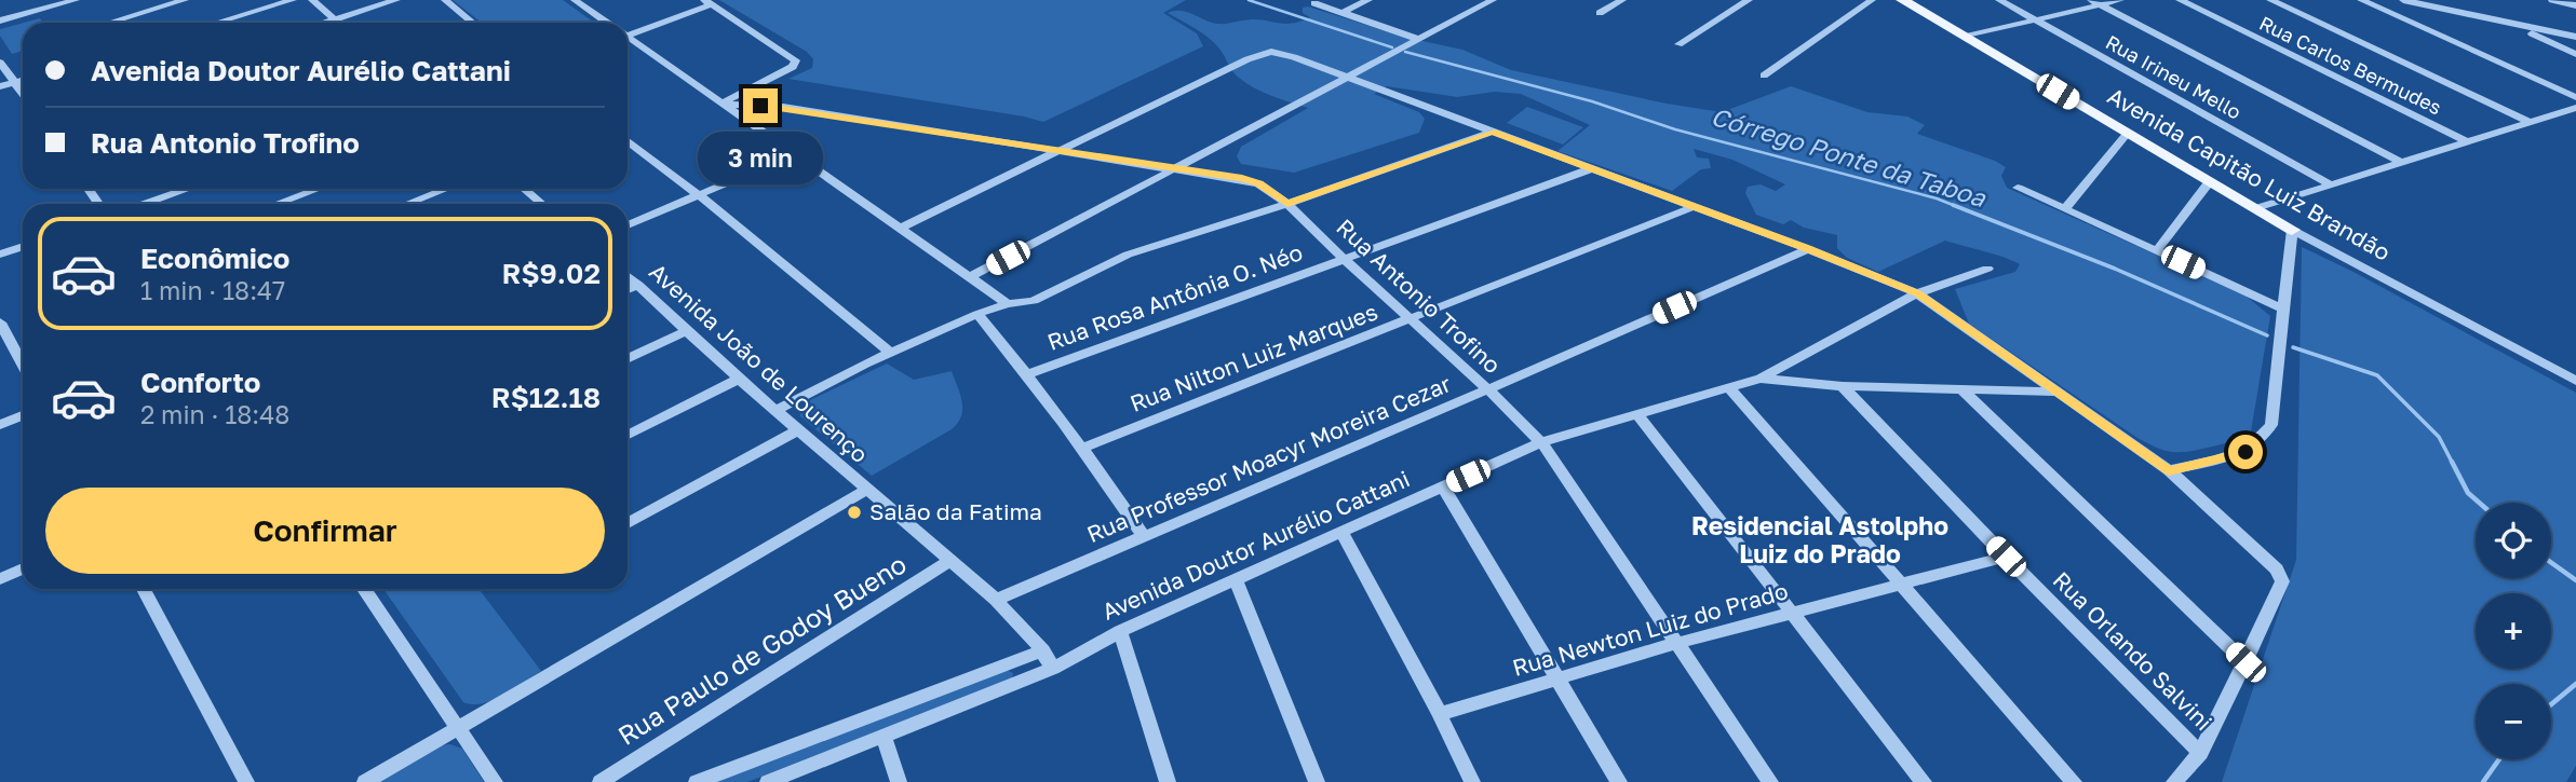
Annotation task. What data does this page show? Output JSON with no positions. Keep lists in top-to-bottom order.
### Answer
{
  "streets": {
    "main road": ["Avenida Capitão Luiz Brandão"],
    "street": [
      "Rua Carlos Bermudes",
      "Rua Irineu Mello",
      "Rua Antonio Trofino",
      "Rua Rosa Antônia O. Néo",
      "Rua Nilton Luiz Marques",
      "Avenida João de Lourenço",
      "Rua Professor Moacyr Moreira Cezar",
      "Avenida Doutor Aurélio Cattani",
      "Rua Newton Luiz do Prado",
      "Rua Paulo de Godoy Bueno",
      "Rua Orlando Salvini"
    ]
  },
  "crossings": [
    ["Rua Antonio Trofino", "Rua Rosa Antônia O. Néo"],
    ["Rua Antonio Trofino", "Rua Nilton Luiz Marques"],
    ["Rua Antonio Trofino", "Rua Professor Moacyr Moreira Cezar"],
    ["Rua Antonio Trofino", "Avenida Doutor Aurélio Cattani"],
    ["Rua Antonio Trofino", "Rua Newton Luiz do Prado"],
    ["Avenida Doutor Aurélio Cattani", "Rua Orlando Salvini"],
    ["Rua Newton Luiz do Prado", "Rua Orlando Salvini"]
  ],
  "districts": ["Residencial Astolpho Luiz do Prado"],
  "water": ["Córrego Ponte da Taboa"],
  "places": ["Salão da Fatima"],
  "page": {
    "banner": ["Avenida Doutor Aurélio Cattani", "Rua Antonio Trofino"],
    "bubble": "3 min",
    "list": [
      {
        "name": "Econômico",
        "note": "1 min · 18:47",
        "value": "R$9.02"
      },
      {
        "name": "Conforto",
        "note": "2 min · 18:48",
        "value": "R$12.18"
      }
    ],
    "buttons": "Confirmar",
    "map_buttons": ["+", "−"]
  }
}
